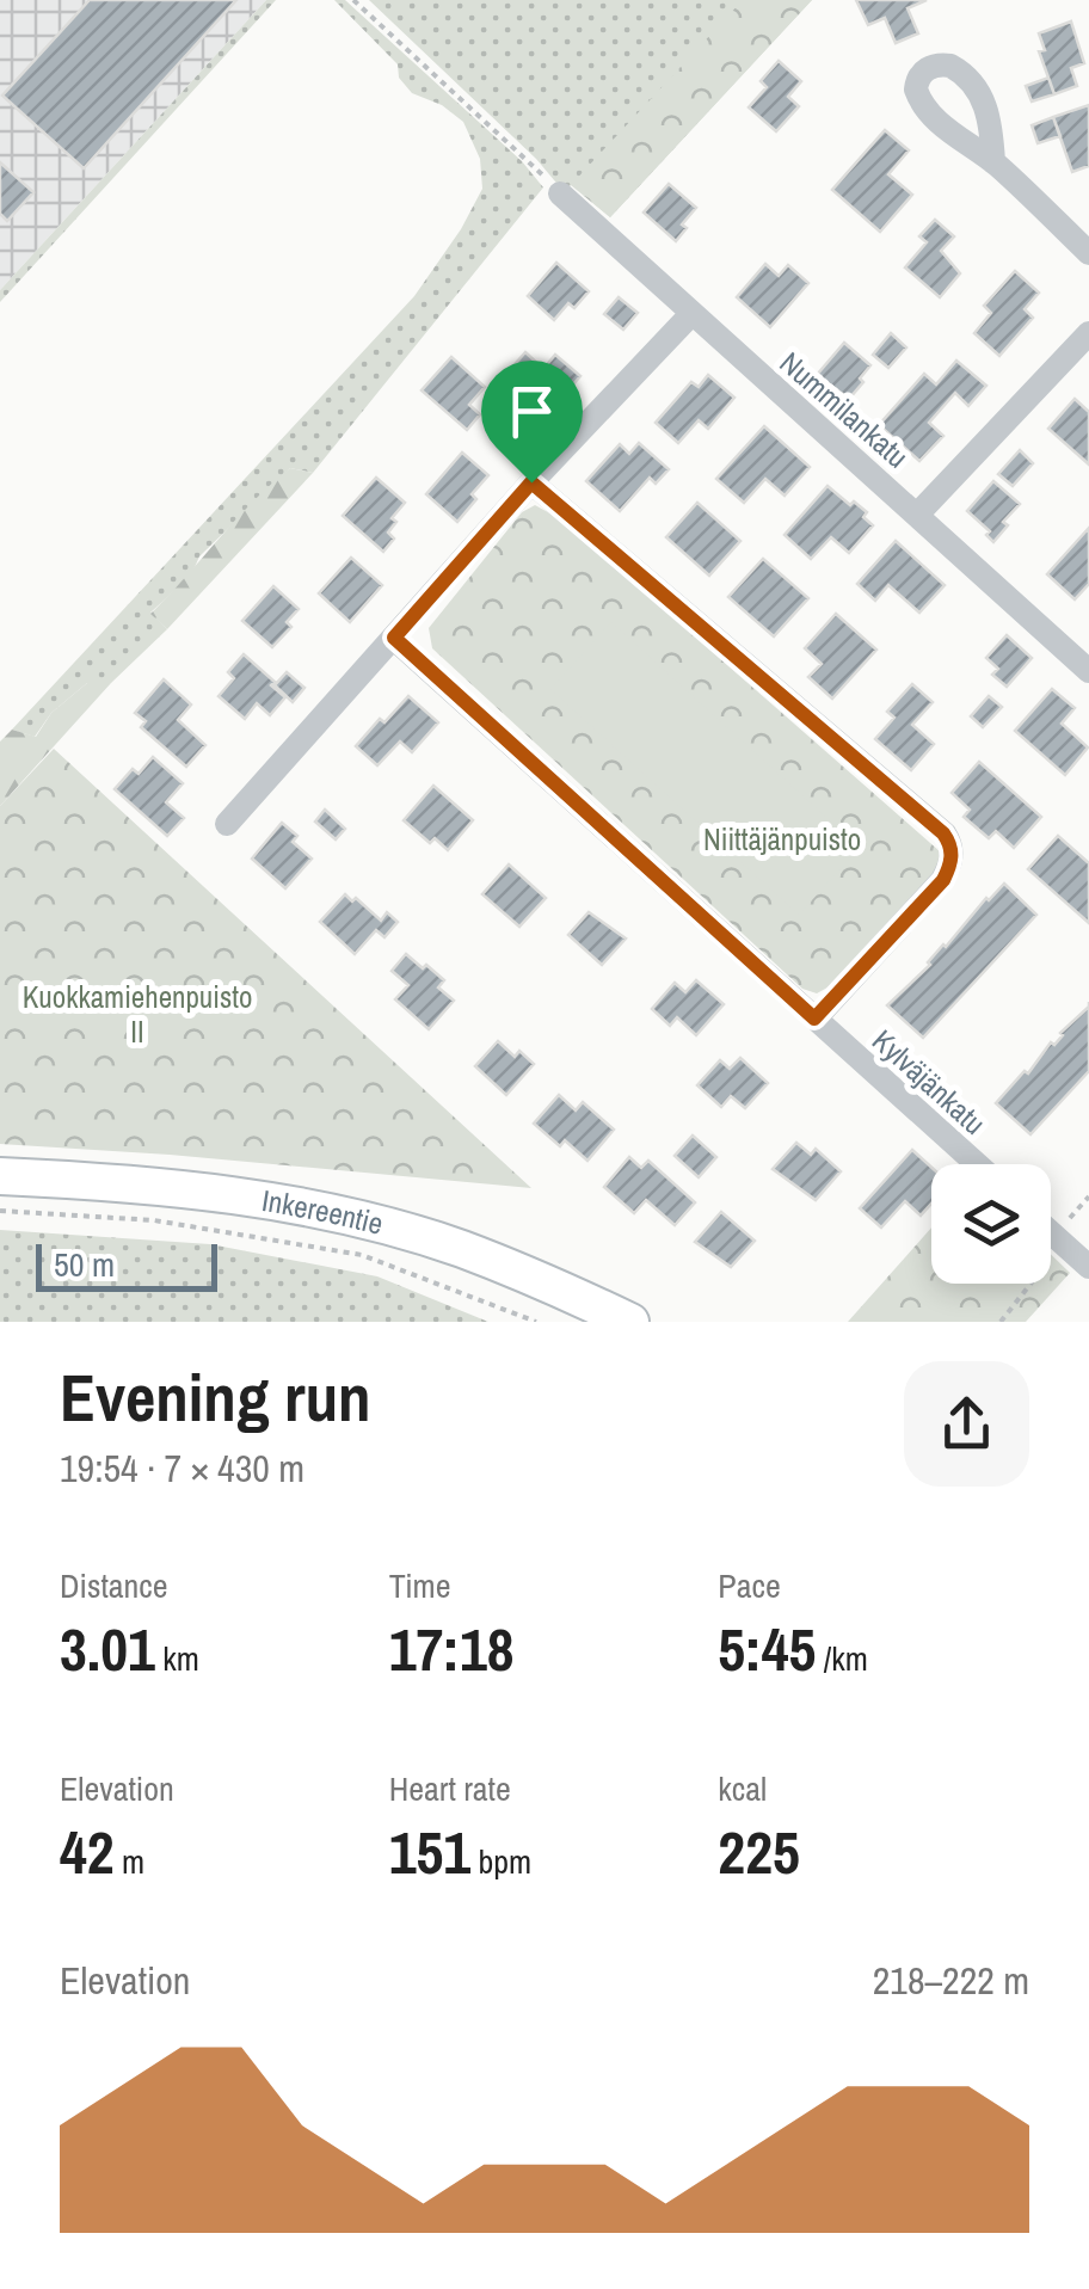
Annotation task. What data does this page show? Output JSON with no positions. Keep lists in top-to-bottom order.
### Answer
{
  "streets": {
    "street": ["Nummilankatu", "Kylväjänkatu", "Inkereentie"]
  },
  "parks": ["Niittäjänpuisto", "Kuokkamiehenpuisto II"],
  "scale_bar": "50 m",
  "page": {
    "scale": "50 m",
    "heading": ["Evening run", "19:54 · 7 × 430 m"],
    "stats": [
      ["Distance", "3.01 km"],
      ["Time", "17:18"],
      ["Pace", "5:45 /km"],
      ["Elevation", "42 m"],
      ["Heart rate", "151 bpm"],
      ["kcal", "225"]
    ],
    "chart": ["Elevation", "218–222 m"]
  }
}
